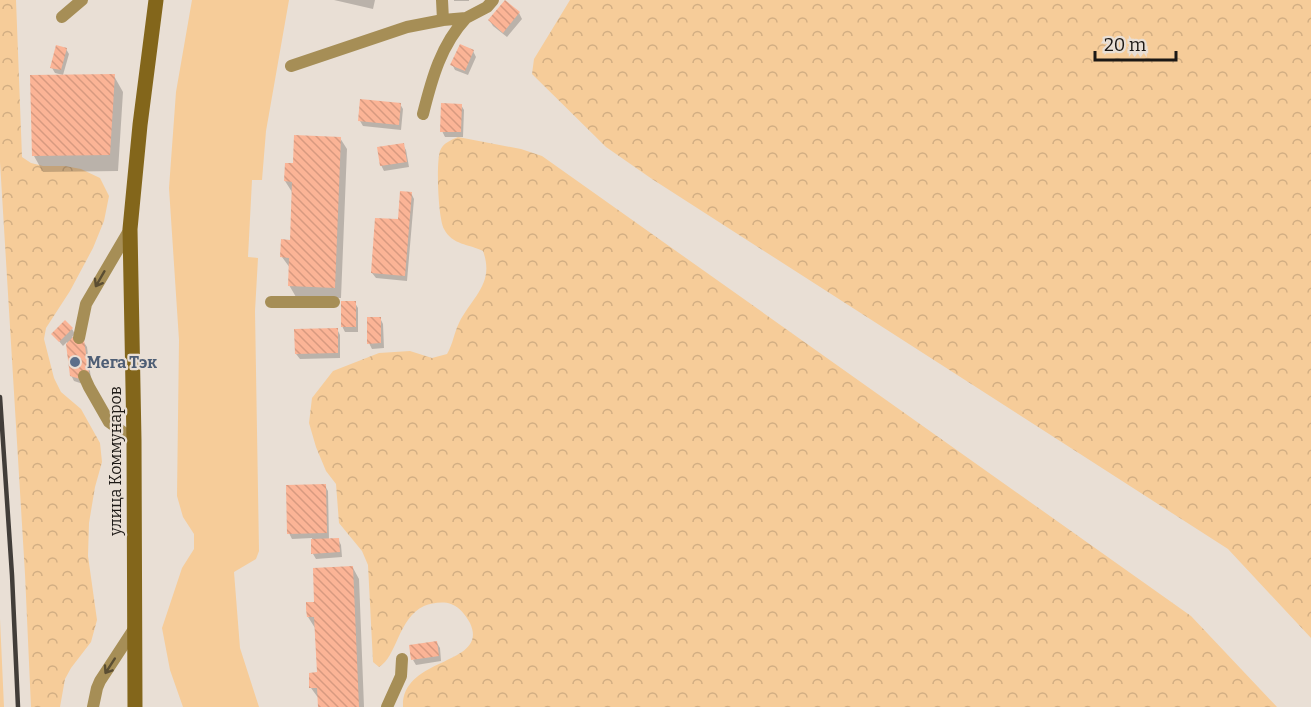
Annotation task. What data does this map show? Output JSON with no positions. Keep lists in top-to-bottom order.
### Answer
{
  "streets": {
    "main road": ["улица Коммунаров"]
  },
  "places": ["Мега Тэк"],
  "scale_bar": "20 m"
}
